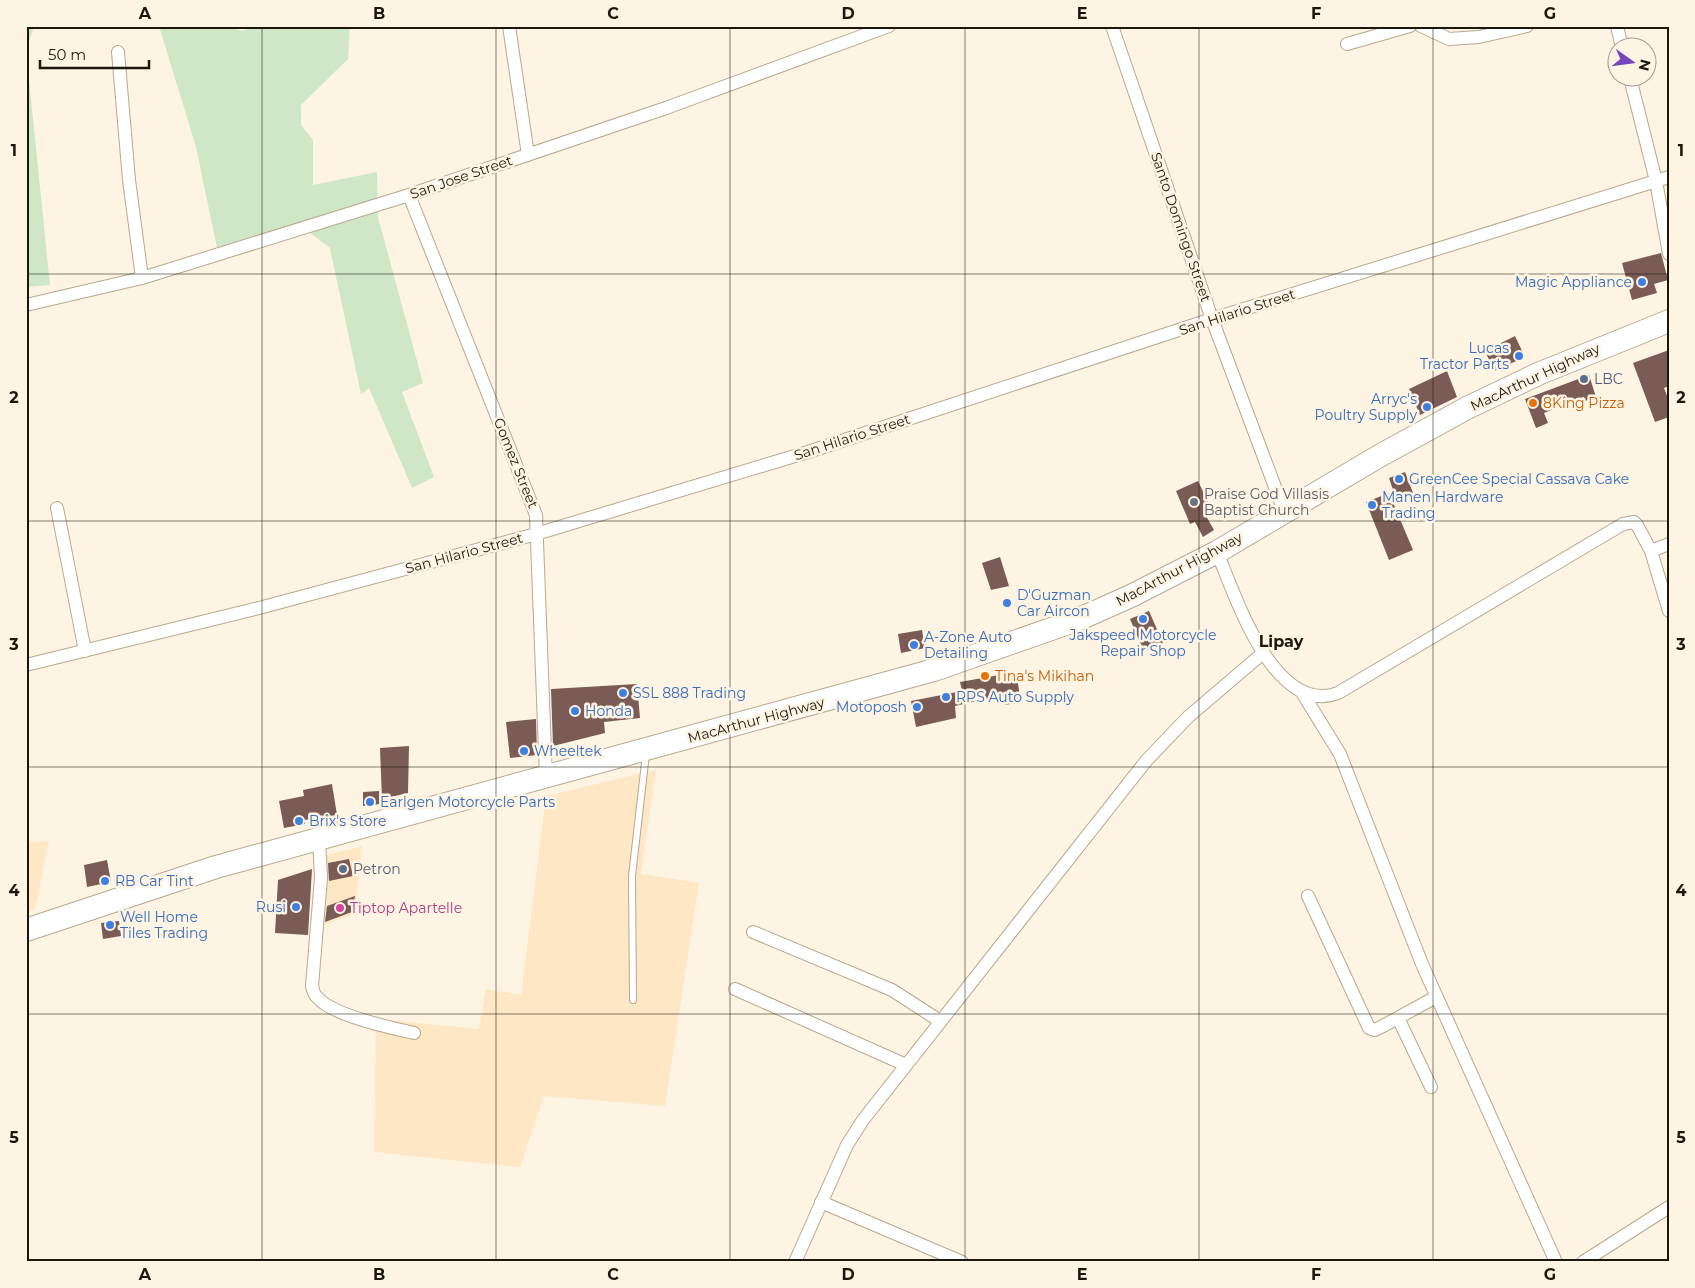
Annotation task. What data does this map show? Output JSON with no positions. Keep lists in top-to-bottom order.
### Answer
{
  "streets": {
    "highway": ["MacArthur Highway"],
    "street": [
      "San Jose Street",
      "Santo Domingo Street",
      "San Hilario Street",
      "Gomez Street"
    ]
  },
  "crossings": [
    ["San Jose Street", "Gomez Street"],
    ["Santo Domingo Street", "San Hilario Street"],
    ["Santo Domingo Street", "MacArthur Highway"],
    ["San Hilario Street", "Gomez Street"],
    ["MacArthur Highway", "Gomez Street"]
  ],
  "districts": ["Lipay"],
  "places": [
    "Magic Appliance",
    "Lucas Tractor Parts",
    "LBC",
    "8King Pizza",
    "Arryc's Poultry Supply",
    "GreenCee Special Cassava Cake",
    "Praise God Villasis Baptist Church",
    "Manen Hardware Trading",
    "D'Guzman Car Aircon",
    "Jakspeed Motorcycle Repair Shop",
    "A-Zone Auto Detailing",
    "Tina's Mikihan",
    "SSL 888 Trading",
    "RPS Auto Supply",
    "Motoposh",
    "Honda",
    "Wheeltek",
    "Earlgen Motorcycle Parts",
    "Brix's Store",
    "Petron",
    "RB Car Tint",
    "Rusi",
    "Tiptop Apartelle",
    "Well Home Tiles Trading"
  ],
  "scale_bar": "50 m",
  "north": "right",
  "grid": {
    "columns": [
      "A",
      "B",
      "C",
      "D",
      "E",
      "F",
      "G"
    ],
    "rows": [
      "1",
      "2",
      "3",
      "4",
      "5"
    ]
  }
}
